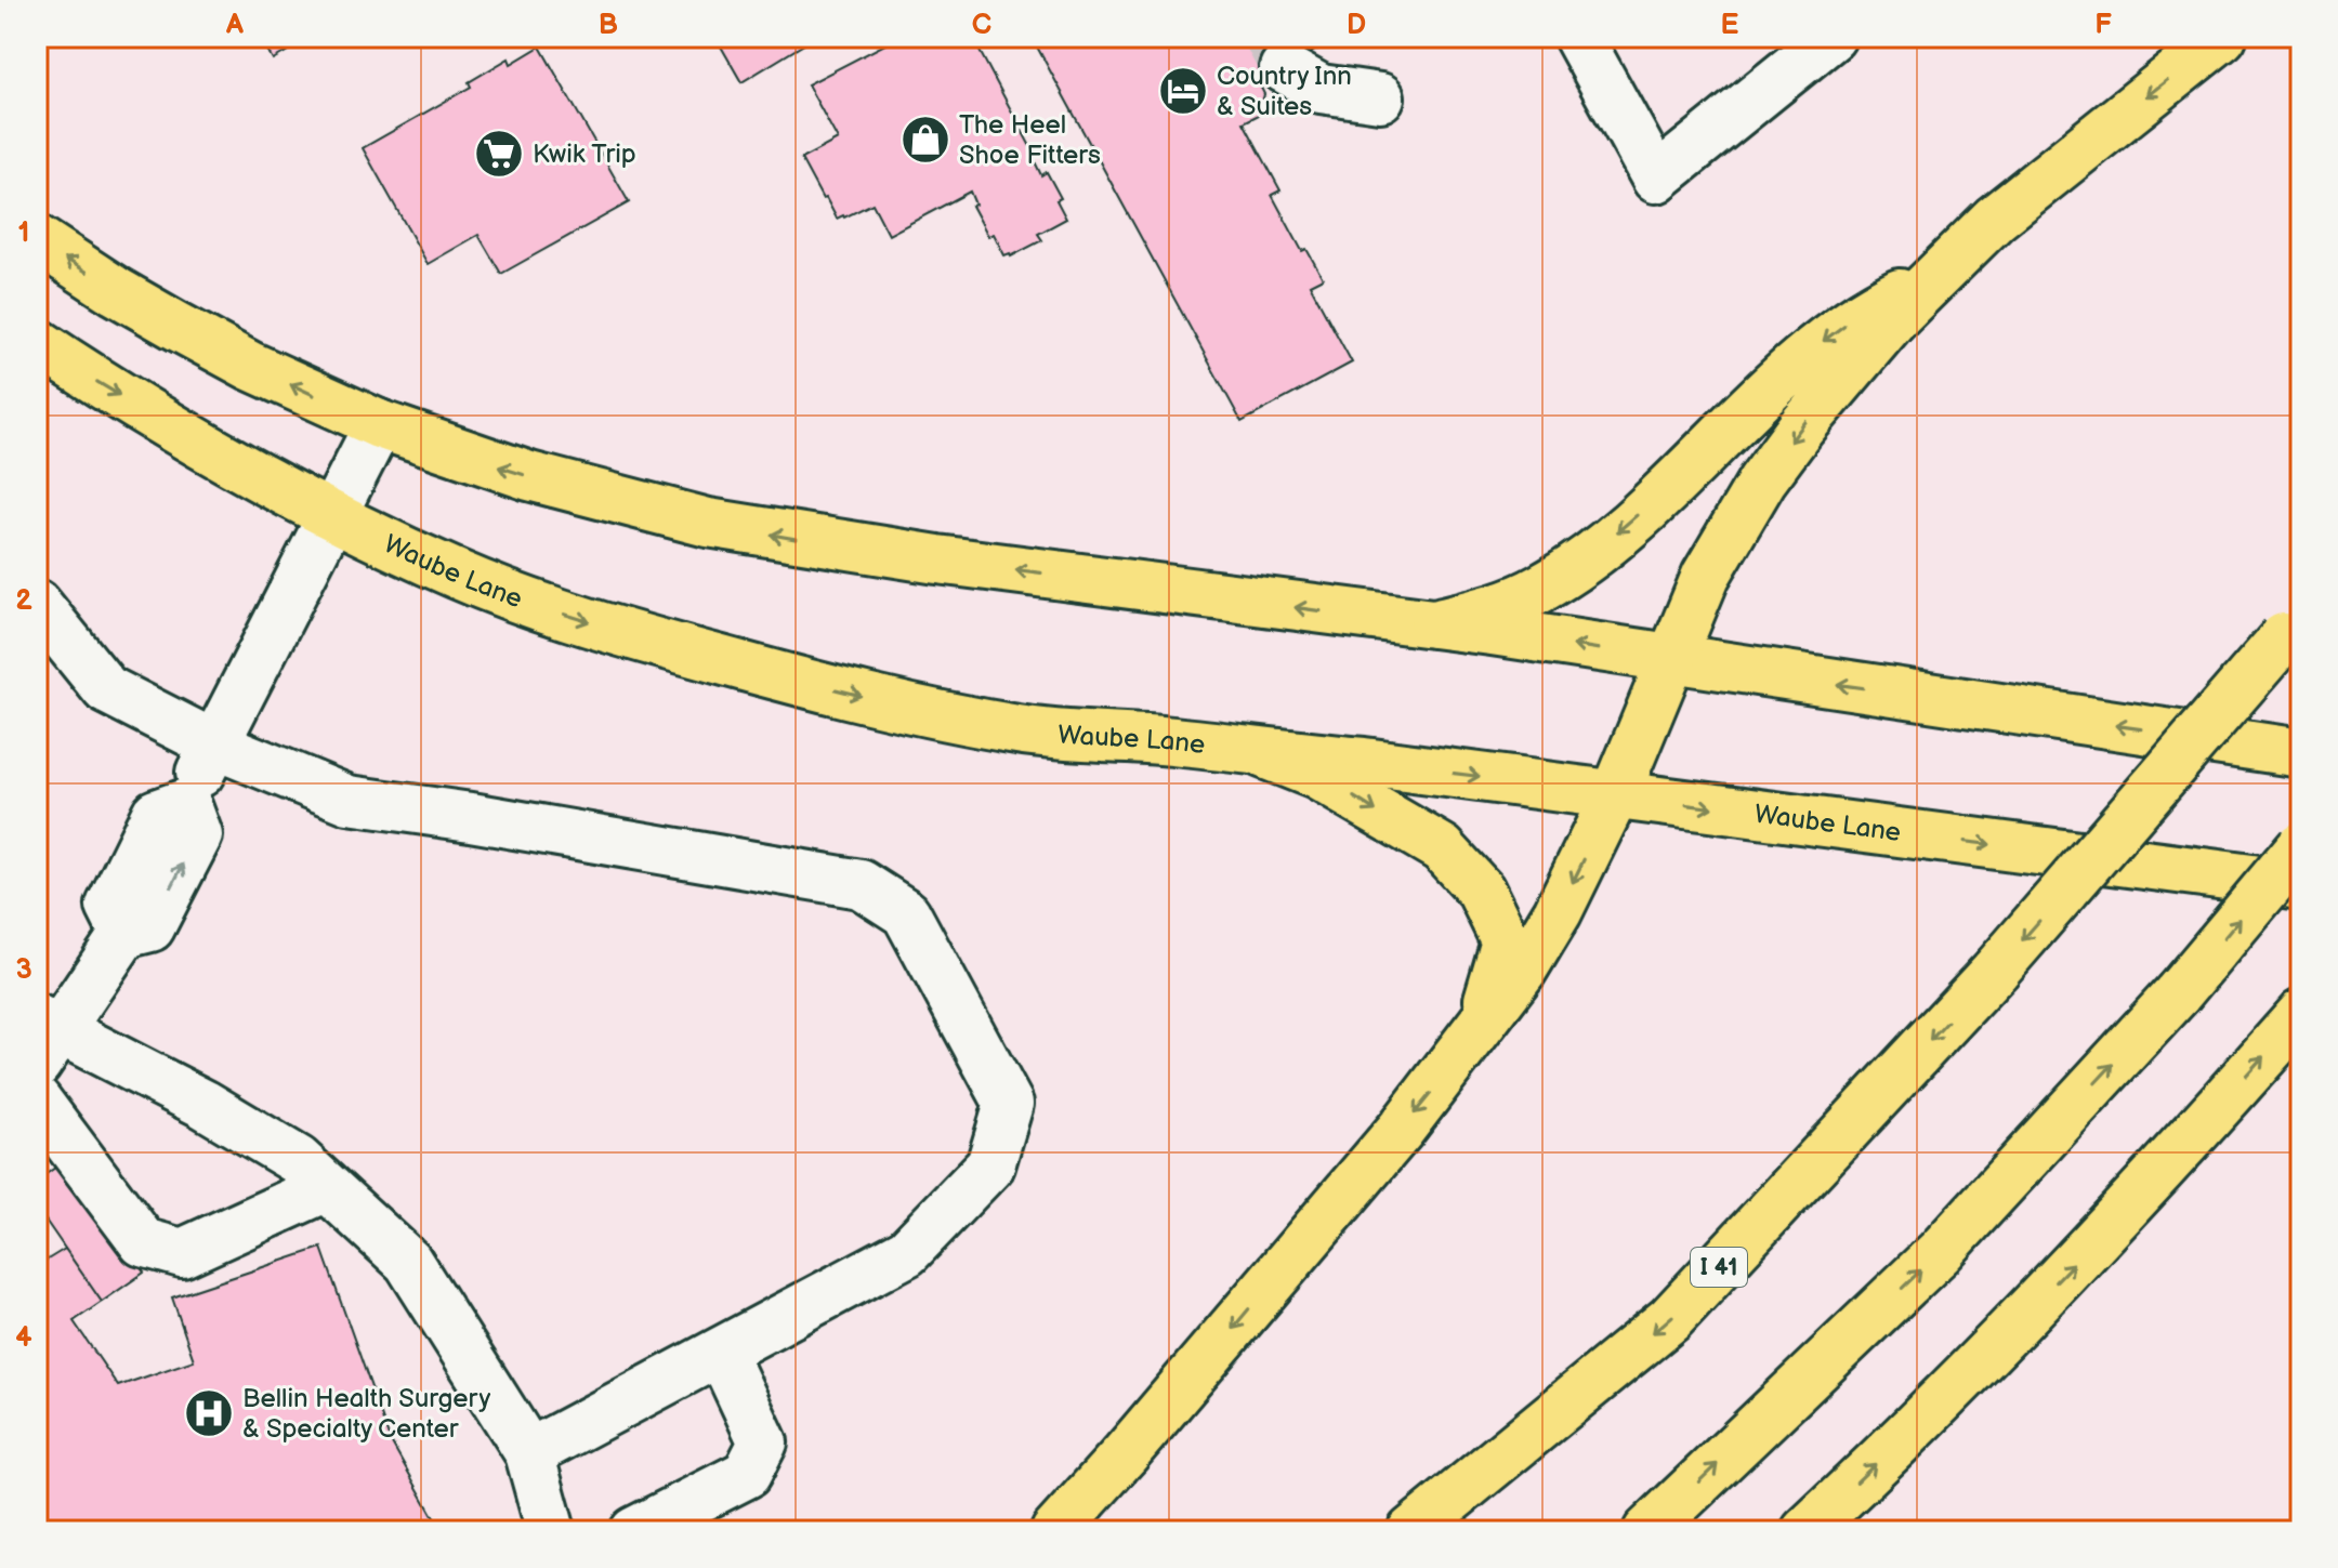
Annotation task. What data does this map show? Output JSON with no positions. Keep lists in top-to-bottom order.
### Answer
{
  "streets": {
    "main road": ["Waube Lane", "I 41"]
  },
  "places": {
    "hotel": ["Country Inn & Suites"],
    "shop": ["The Heel Shoe Fitters"],
    "supermarket": ["Kwik Trip"],
    "hospital": ["Bellin Health Surgery & Specialty Center"]
  },
  "grid": {
    "columns": [
      "A",
      "B",
      "C",
      "D",
      "E",
      "F"
    ],
    "rows": [
      "1",
      "2",
      "3",
      "4"
    ]
  }
}
